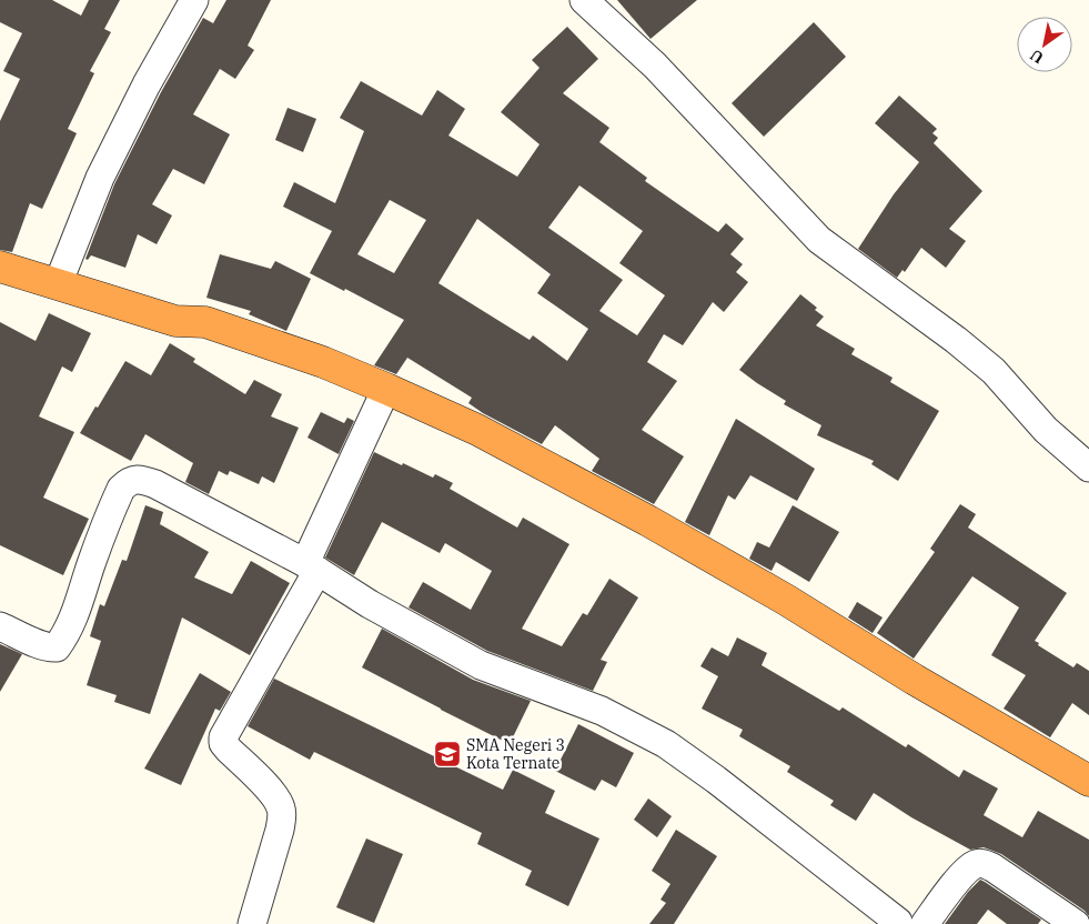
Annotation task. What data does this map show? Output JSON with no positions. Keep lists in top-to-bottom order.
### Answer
{
  "places": {
    "school or university": ["SMA Negeri 3 Kota Ternate"]
  },
  "north": "bottom left"
}
